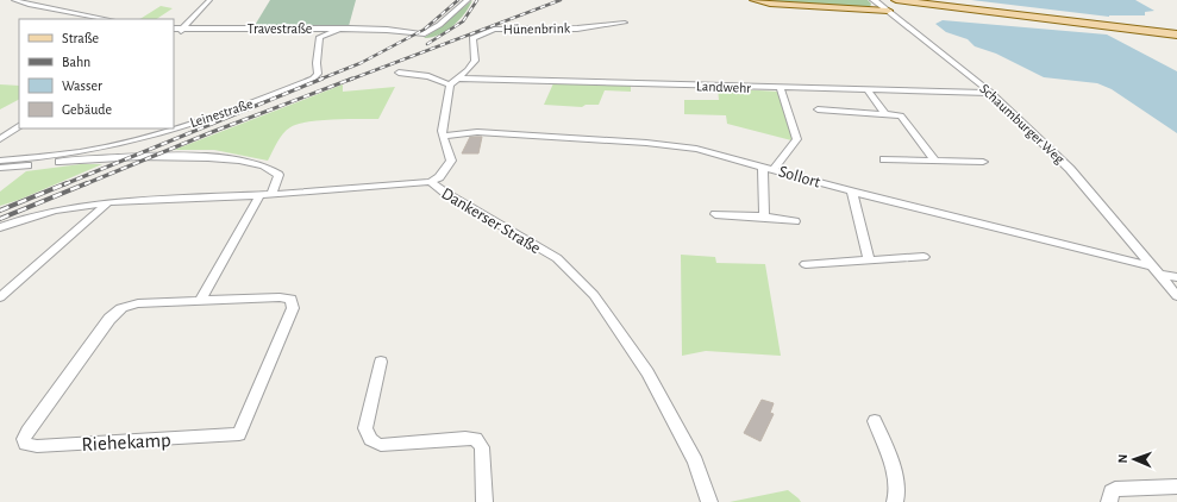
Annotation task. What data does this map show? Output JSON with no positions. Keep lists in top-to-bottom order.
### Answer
{
  "streets": {
    "street": [
      "Travestraße",
      "Hünenbrink",
      "Landwehr",
      "Leinestraße",
      "Schaumburger Weg",
      "Sollort",
      "Dankerser Straße",
      "Riehekamp"
    ]
  },
  "crossings": [
    ["Hünenbrink", "Landwehr"],
    ["Landwehr", "Schaumburger Weg"],
    ["Schaumburger Weg", "Sollort"]
  ],
  "legend": [
    "Straße",
    "Bahn",
    "Wasser",
    "Gebäude"
  ],
  "north": "left"
}
